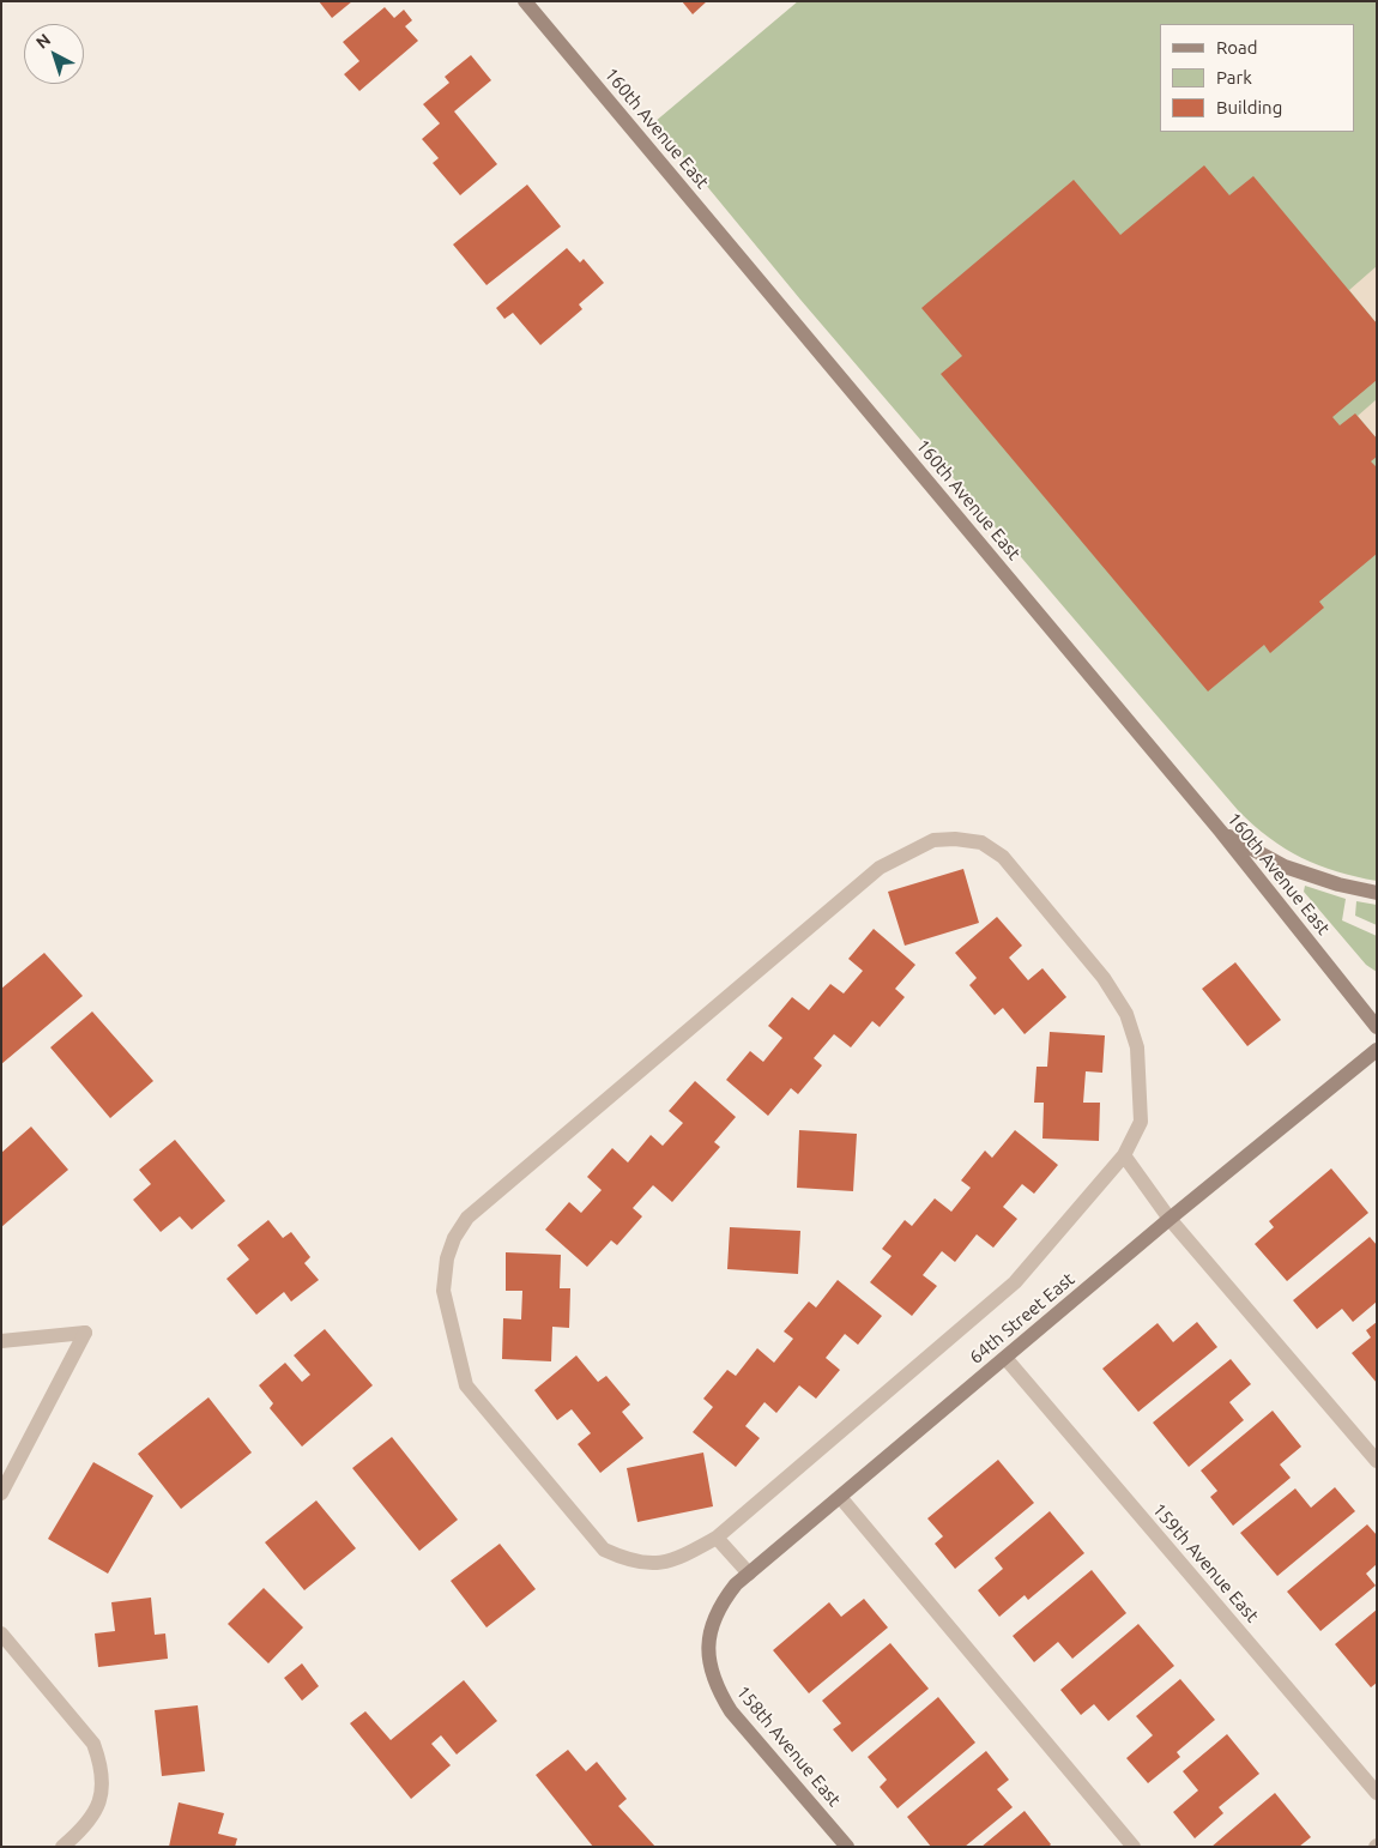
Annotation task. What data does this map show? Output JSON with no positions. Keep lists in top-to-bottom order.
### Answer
{
  "streets": {
    "street": [
      "160th Avenue East",
      "64th Street East",
      "159th Avenue East",
      "158th Avenue East"
    ]
  },
  "crossings": [
    ["64th Street East", "159th Avenue East"],
    ["64th Street East", "158th Avenue East"]
  ],
  "legend": ["Road", "Park", "Building"],
  "north": "top left"
}
